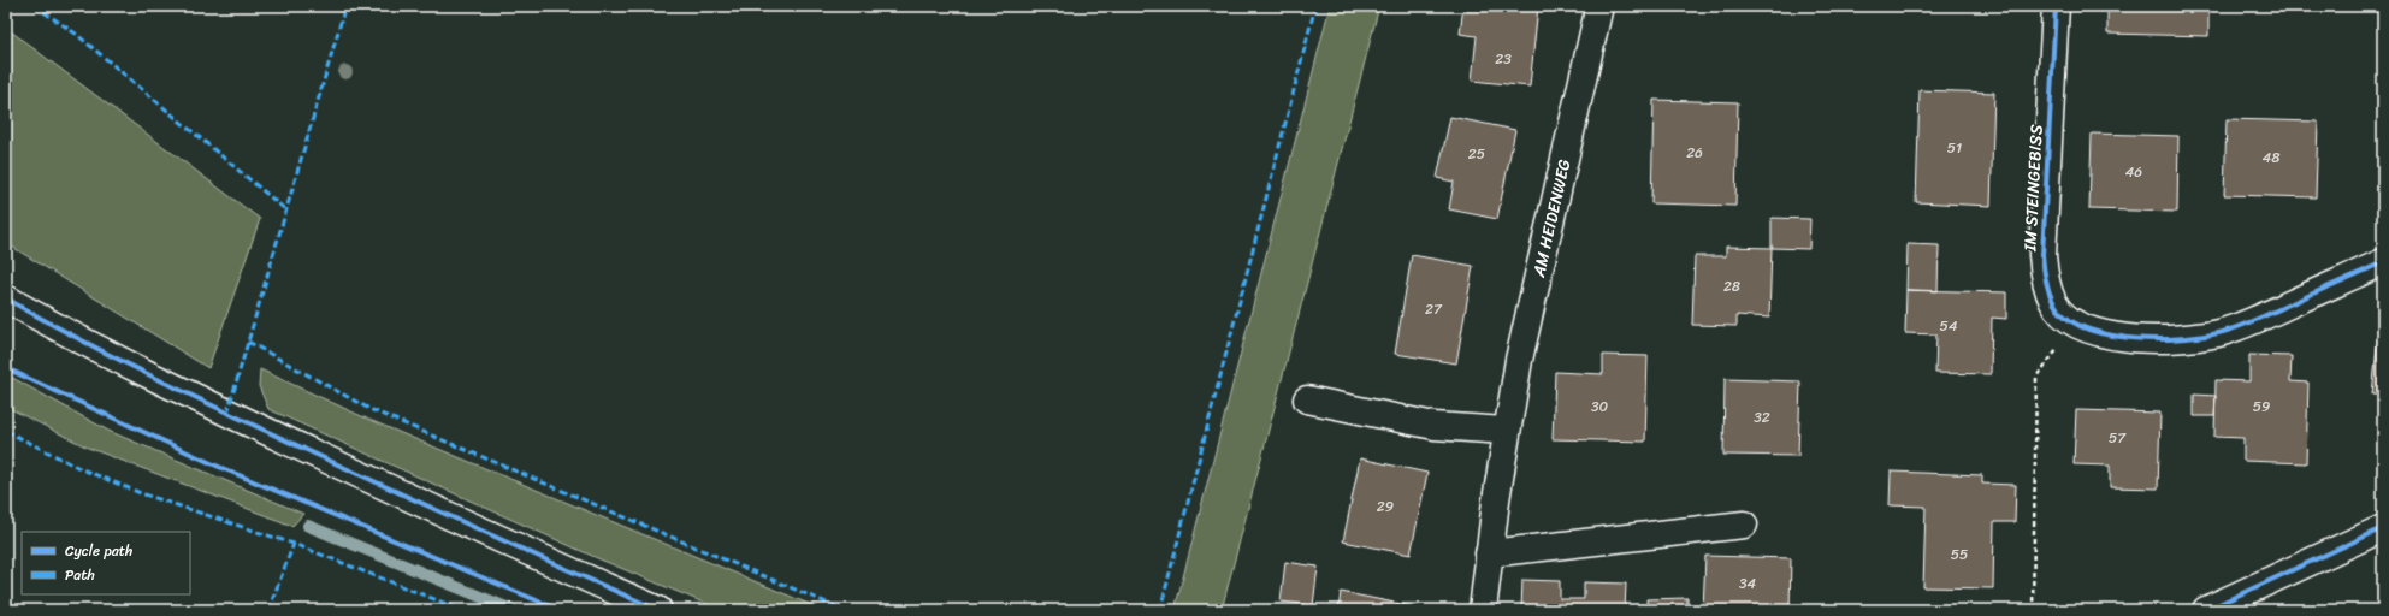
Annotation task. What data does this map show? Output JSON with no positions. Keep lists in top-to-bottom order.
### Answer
{
  "streets": {
    "street": ["IM STEINGEBISS", "AM HEIDENWEG"]
  },
  "house_numbers": [
    "23",
    "51",
    "26",
    "25",
    "48",
    "46",
    "28",
    "27",
    "54",
    "30",
    "59",
    "32",
    "57",
    "29",
    "55",
    "34"
  ],
  "legend": ["Cycle path", "Path"]
}
